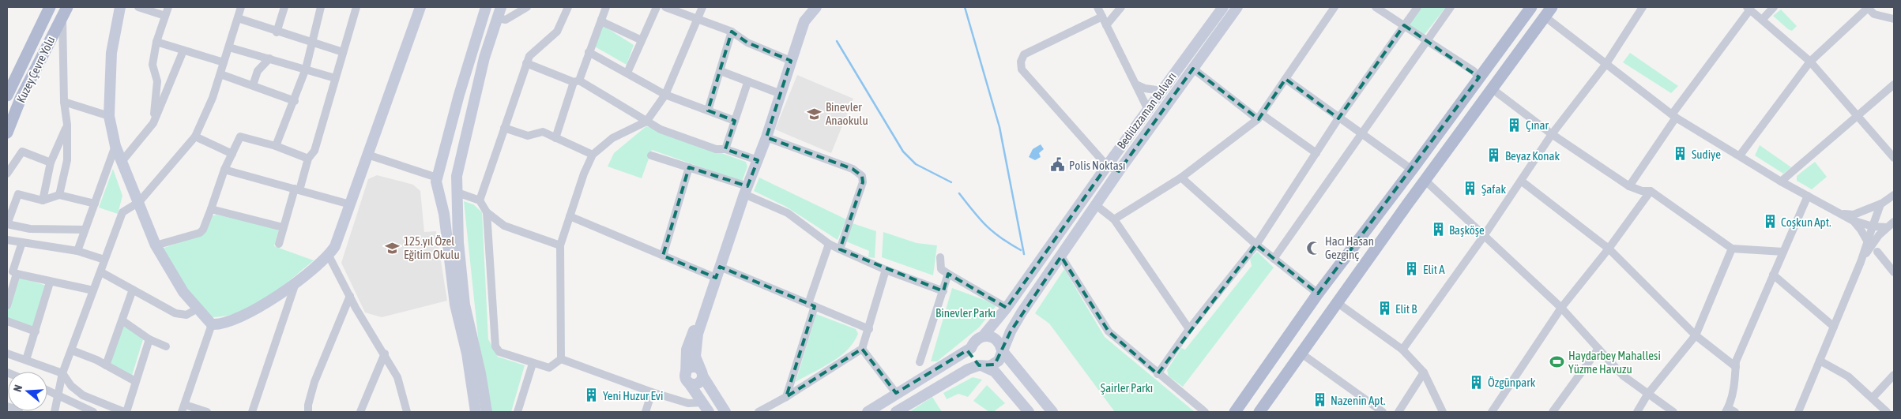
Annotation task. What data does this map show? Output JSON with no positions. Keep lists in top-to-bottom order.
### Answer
{
  "streets": {
    "main road": ["Kuzey Çevre Yolu"],
    "street": ["Bediüzzaman Bulvarı"]
  },
  "parks": ["Binevler Parkı", "Şairler Parkı"],
  "places": {
    "school or university": ["Binevler Anaokulu", "125.yıl Özel Eğitim Okulu"],
    "building": [
      "Çınar",
      "Sudiye",
      "Beyaz Konak",
      "Şafak",
      "Coşkun Apt.",
      "Başköşe",
      "Elit A",
      "Elit B",
      "Özgünpark",
      "Yeni Huzur Evi",
      "Nazenin Apt."
    ],
    "public building": ["Polis Noktası"],
    "mosque": ["Hacı Hasan Gezginç"],
    "sports": ["Haydarbey Mahallesi Yüzme Havuzu"]
  },
  "north": "left"
}
